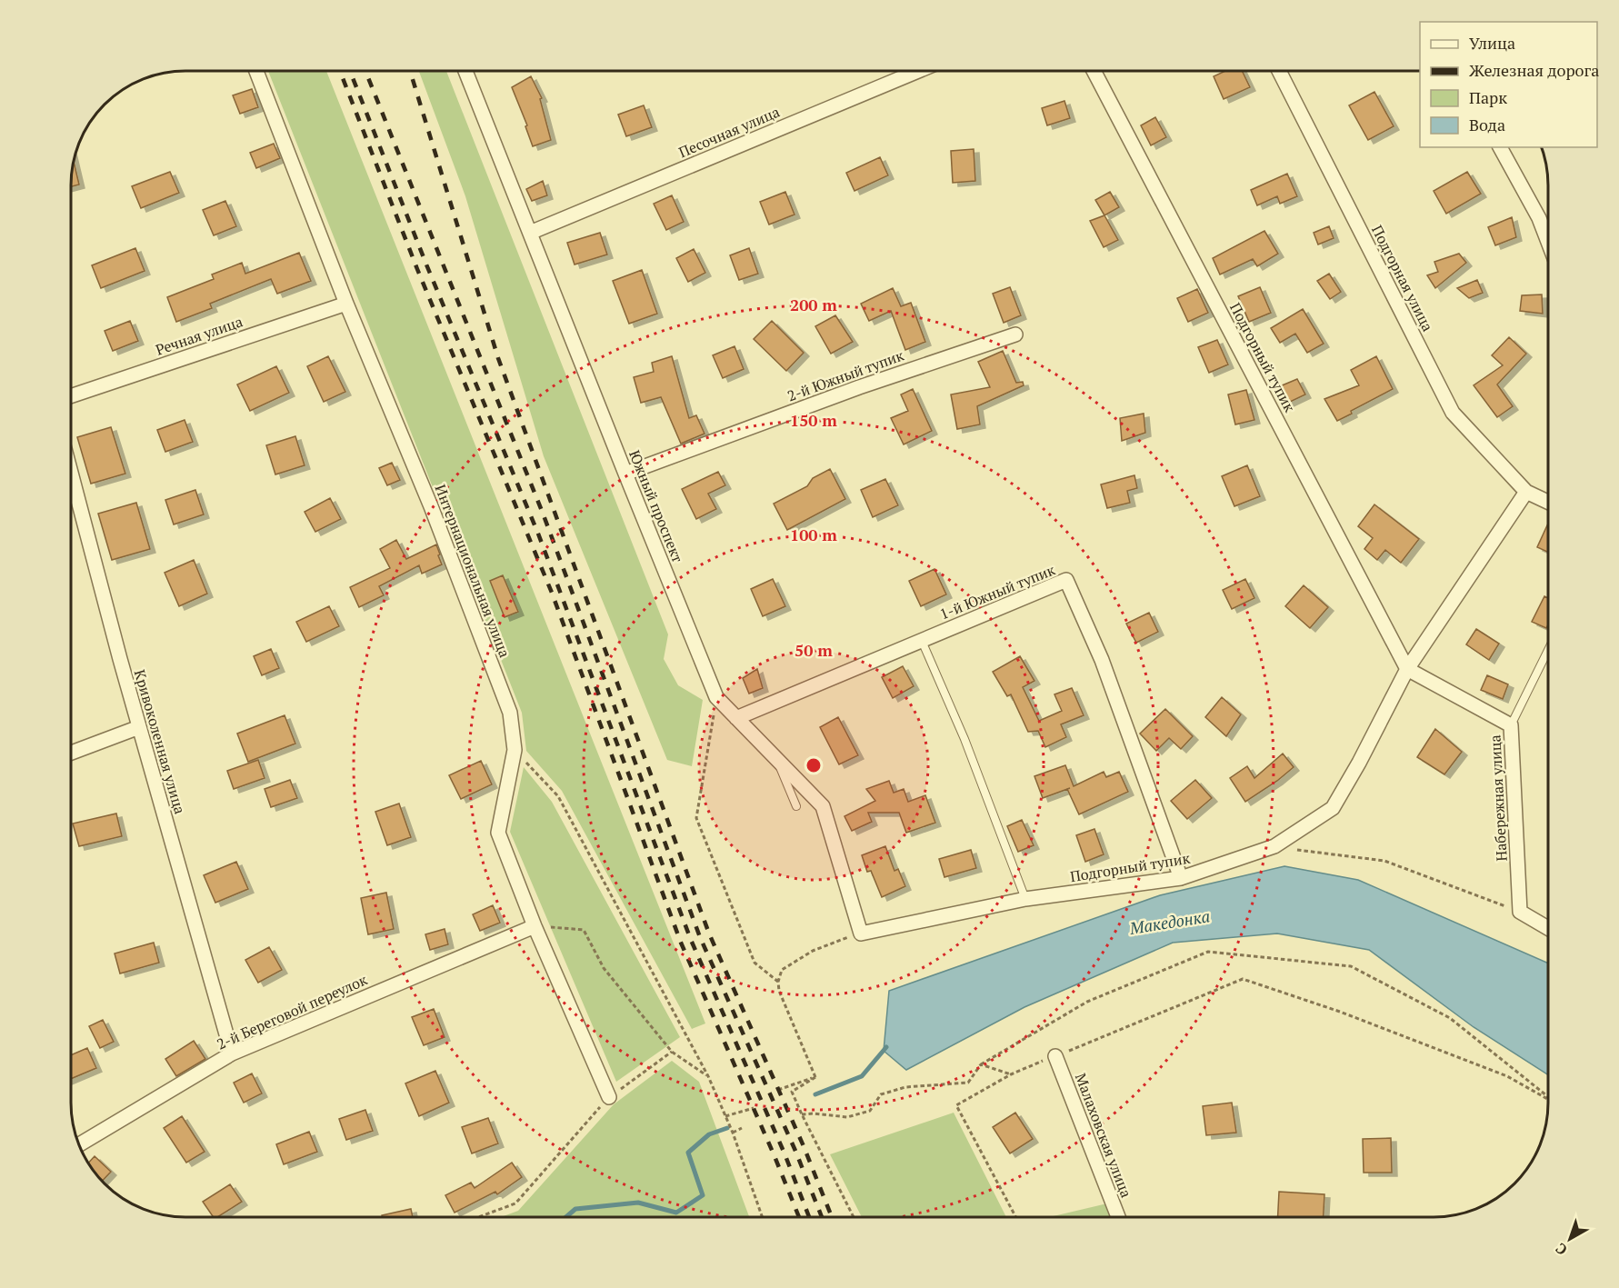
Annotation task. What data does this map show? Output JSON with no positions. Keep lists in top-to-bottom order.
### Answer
{
  "streets": {
    "street": [
      "Песочная улица",
      "Подгорная улица",
      "Речная улица",
      "Подгорный тупик",
      "2-й Южный тупик",
      "Южный проспект",
      "Интернациональная улица",
      "1-й Южный тупик",
      "Кривоколенная улица",
      "Набережная улица",
      "2-й Береговой переулок",
      "Малаховская улица"
    ]
  },
  "crossings": [
    ["Песочная улица", "Южный проспект"],
    ["Подгорная улица", "Подгорный тупик"],
    ["Речная улица", "Интернациональная улица"],
    ["Подгорный тупик", "Южный проспект"],
    ["Подгорный тупик", "1-й Южный тупик"],
    ["Подгорный тупик", "Набережная улица"],
    ["2-й Южный тупик", "Южный проспект"],
    ["Южный проспект", "1-й Южный тупик"],
    ["Интернациональная улица", "2-й Береговой переулок"],
    ["Кривоколенная улица", "2-й Береговой переулок"]
  ],
  "water": ["Македонка"],
  "legend": [
    "Улица",
    "Железная дорога",
    "Парк",
    "Вода"
  ],
  "north": "bottom left",
  "rings": [
    "200 m",
    "150 m",
    "100 m",
    "50 m"
  ]
}
